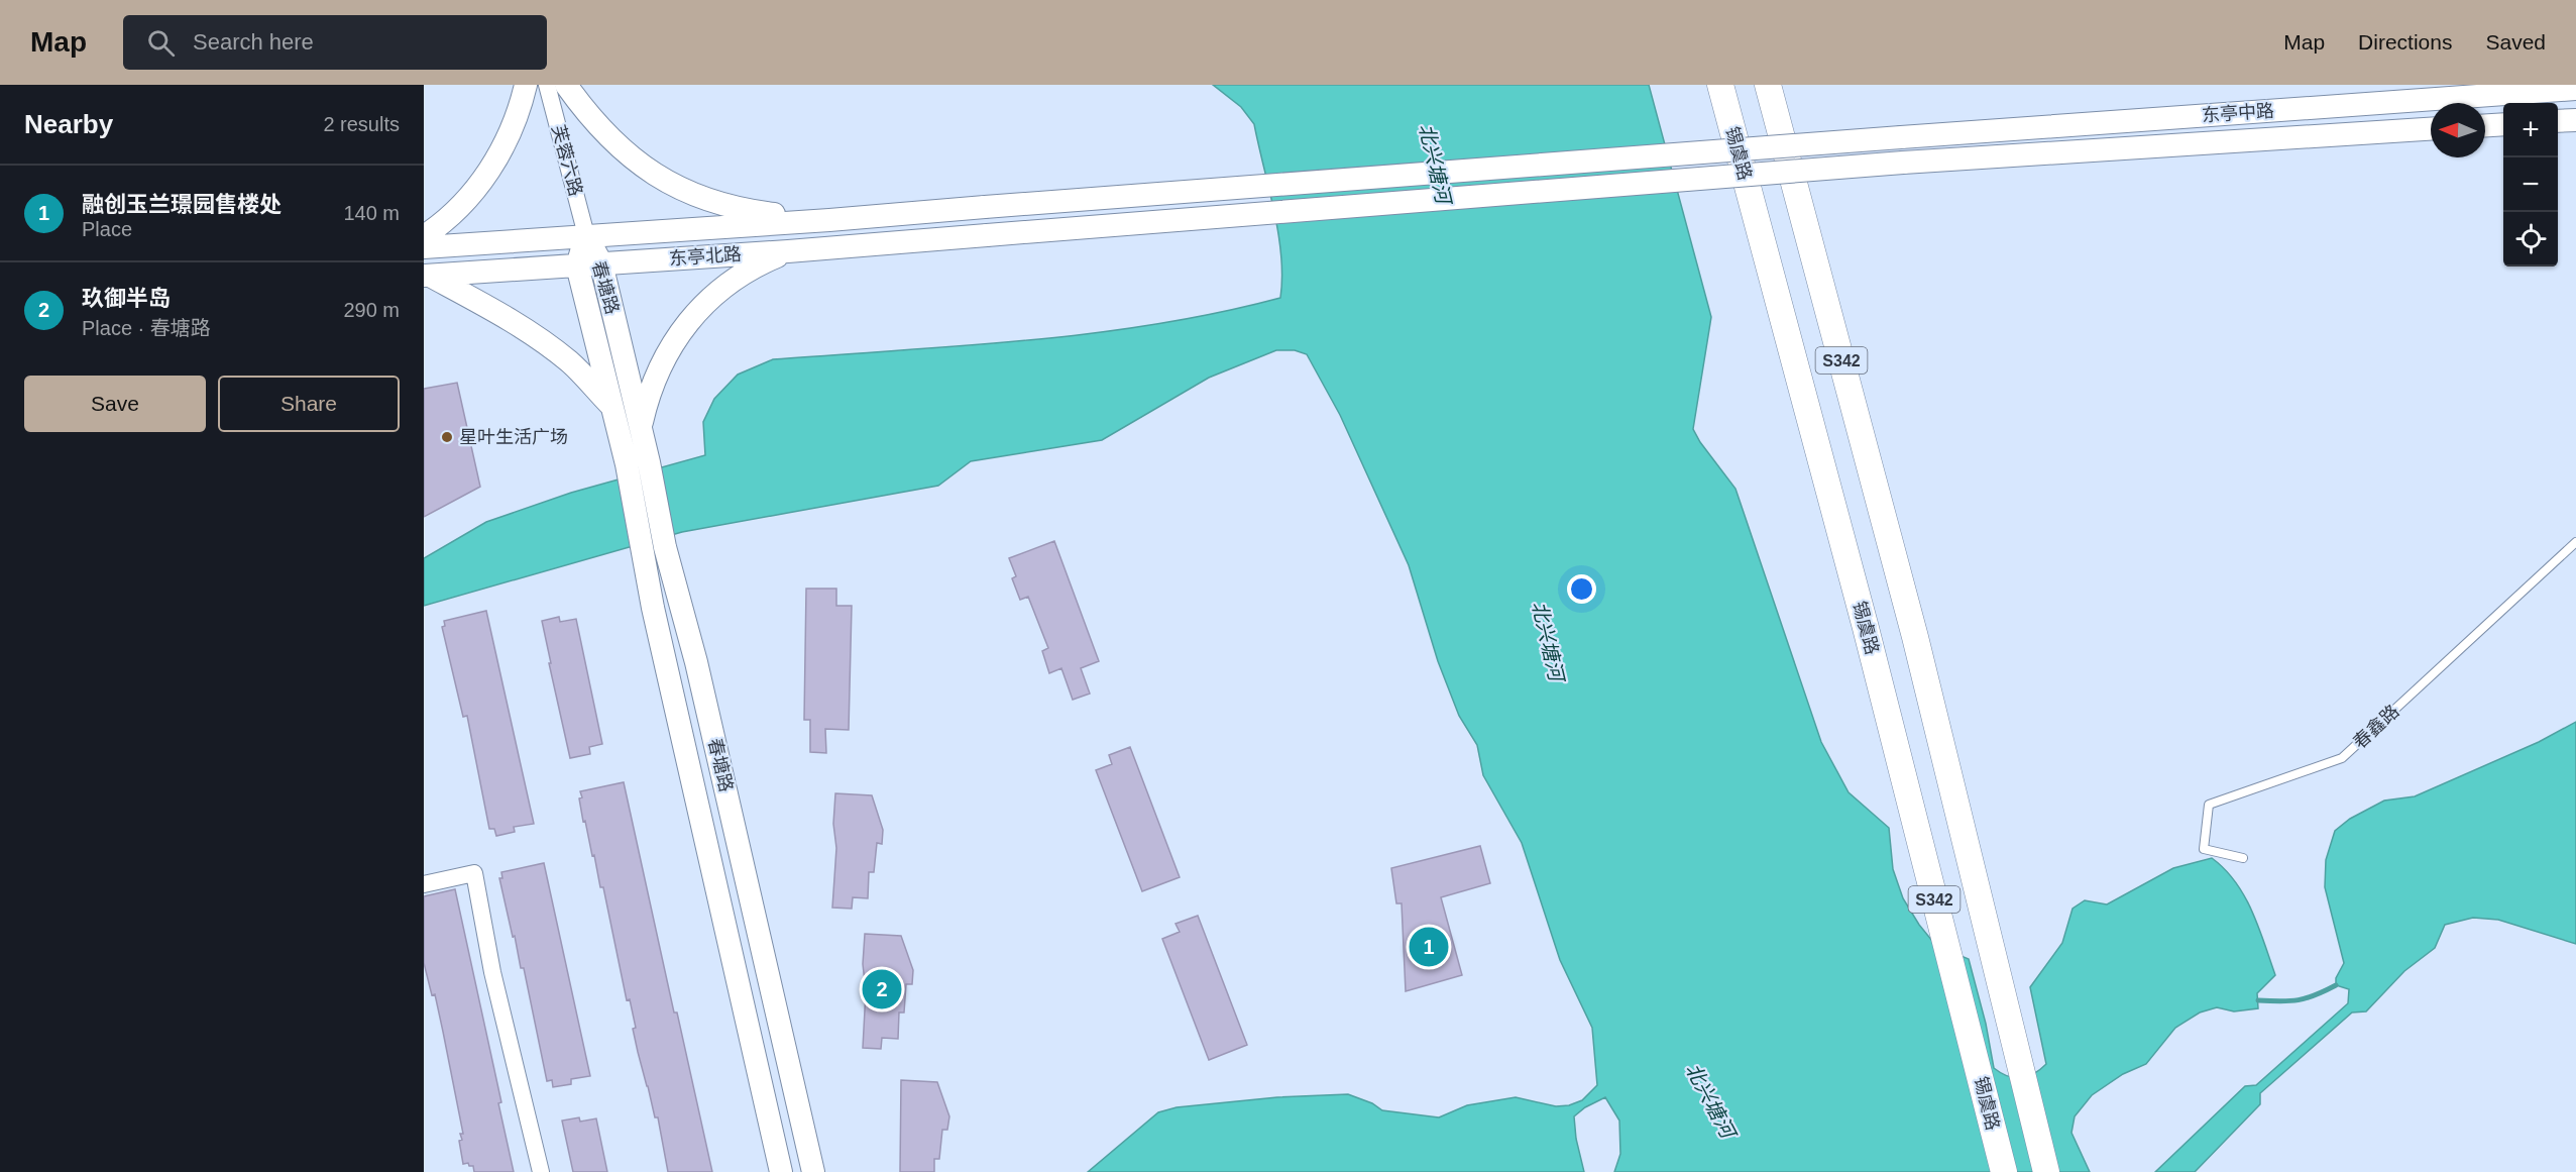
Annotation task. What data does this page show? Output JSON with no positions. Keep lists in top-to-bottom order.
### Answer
{
  "streets": {
    "main road": [
      "东亭中路",
      "锡虞路",
      "东亭北路",
      "春塘路",
      "S342"
    ],
    "street": ["芙蓉六路"],
    "lane": ["春鑫路"]
  },
  "crossings": [
    ["东亭中路", "东亭北路"],
    ["芙蓉六路", "东亭北路"],
    ["芙蓉六路", "春塘路"],
    ["东亭北路", "春塘路"]
  ],
  "water": ["北兴塘河"],
  "places": ["星叶生活广场"],
  "north": "left",
  "page": {
    "header": "Map",
    "search": "Search here",
    "nav": ["Map", "Directions", "Saved"],
    "heading": ["Nearby", "2 results"],
    "map_buttons": ["+", "−"],
    "list": [
      {
        "mark": "1",
        "name": "融创玉兰璟园售楼处",
        "note": "Place",
        "value": "140 m"
      },
      {
        "mark": "2",
        "name": "玖御半岛",
        "note": "Place · 春塘路",
        "value": "290 m"
      }
    ],
    "buttons": ["Save", "Share"],
    "pins": ["1", "2"]
  }
}
